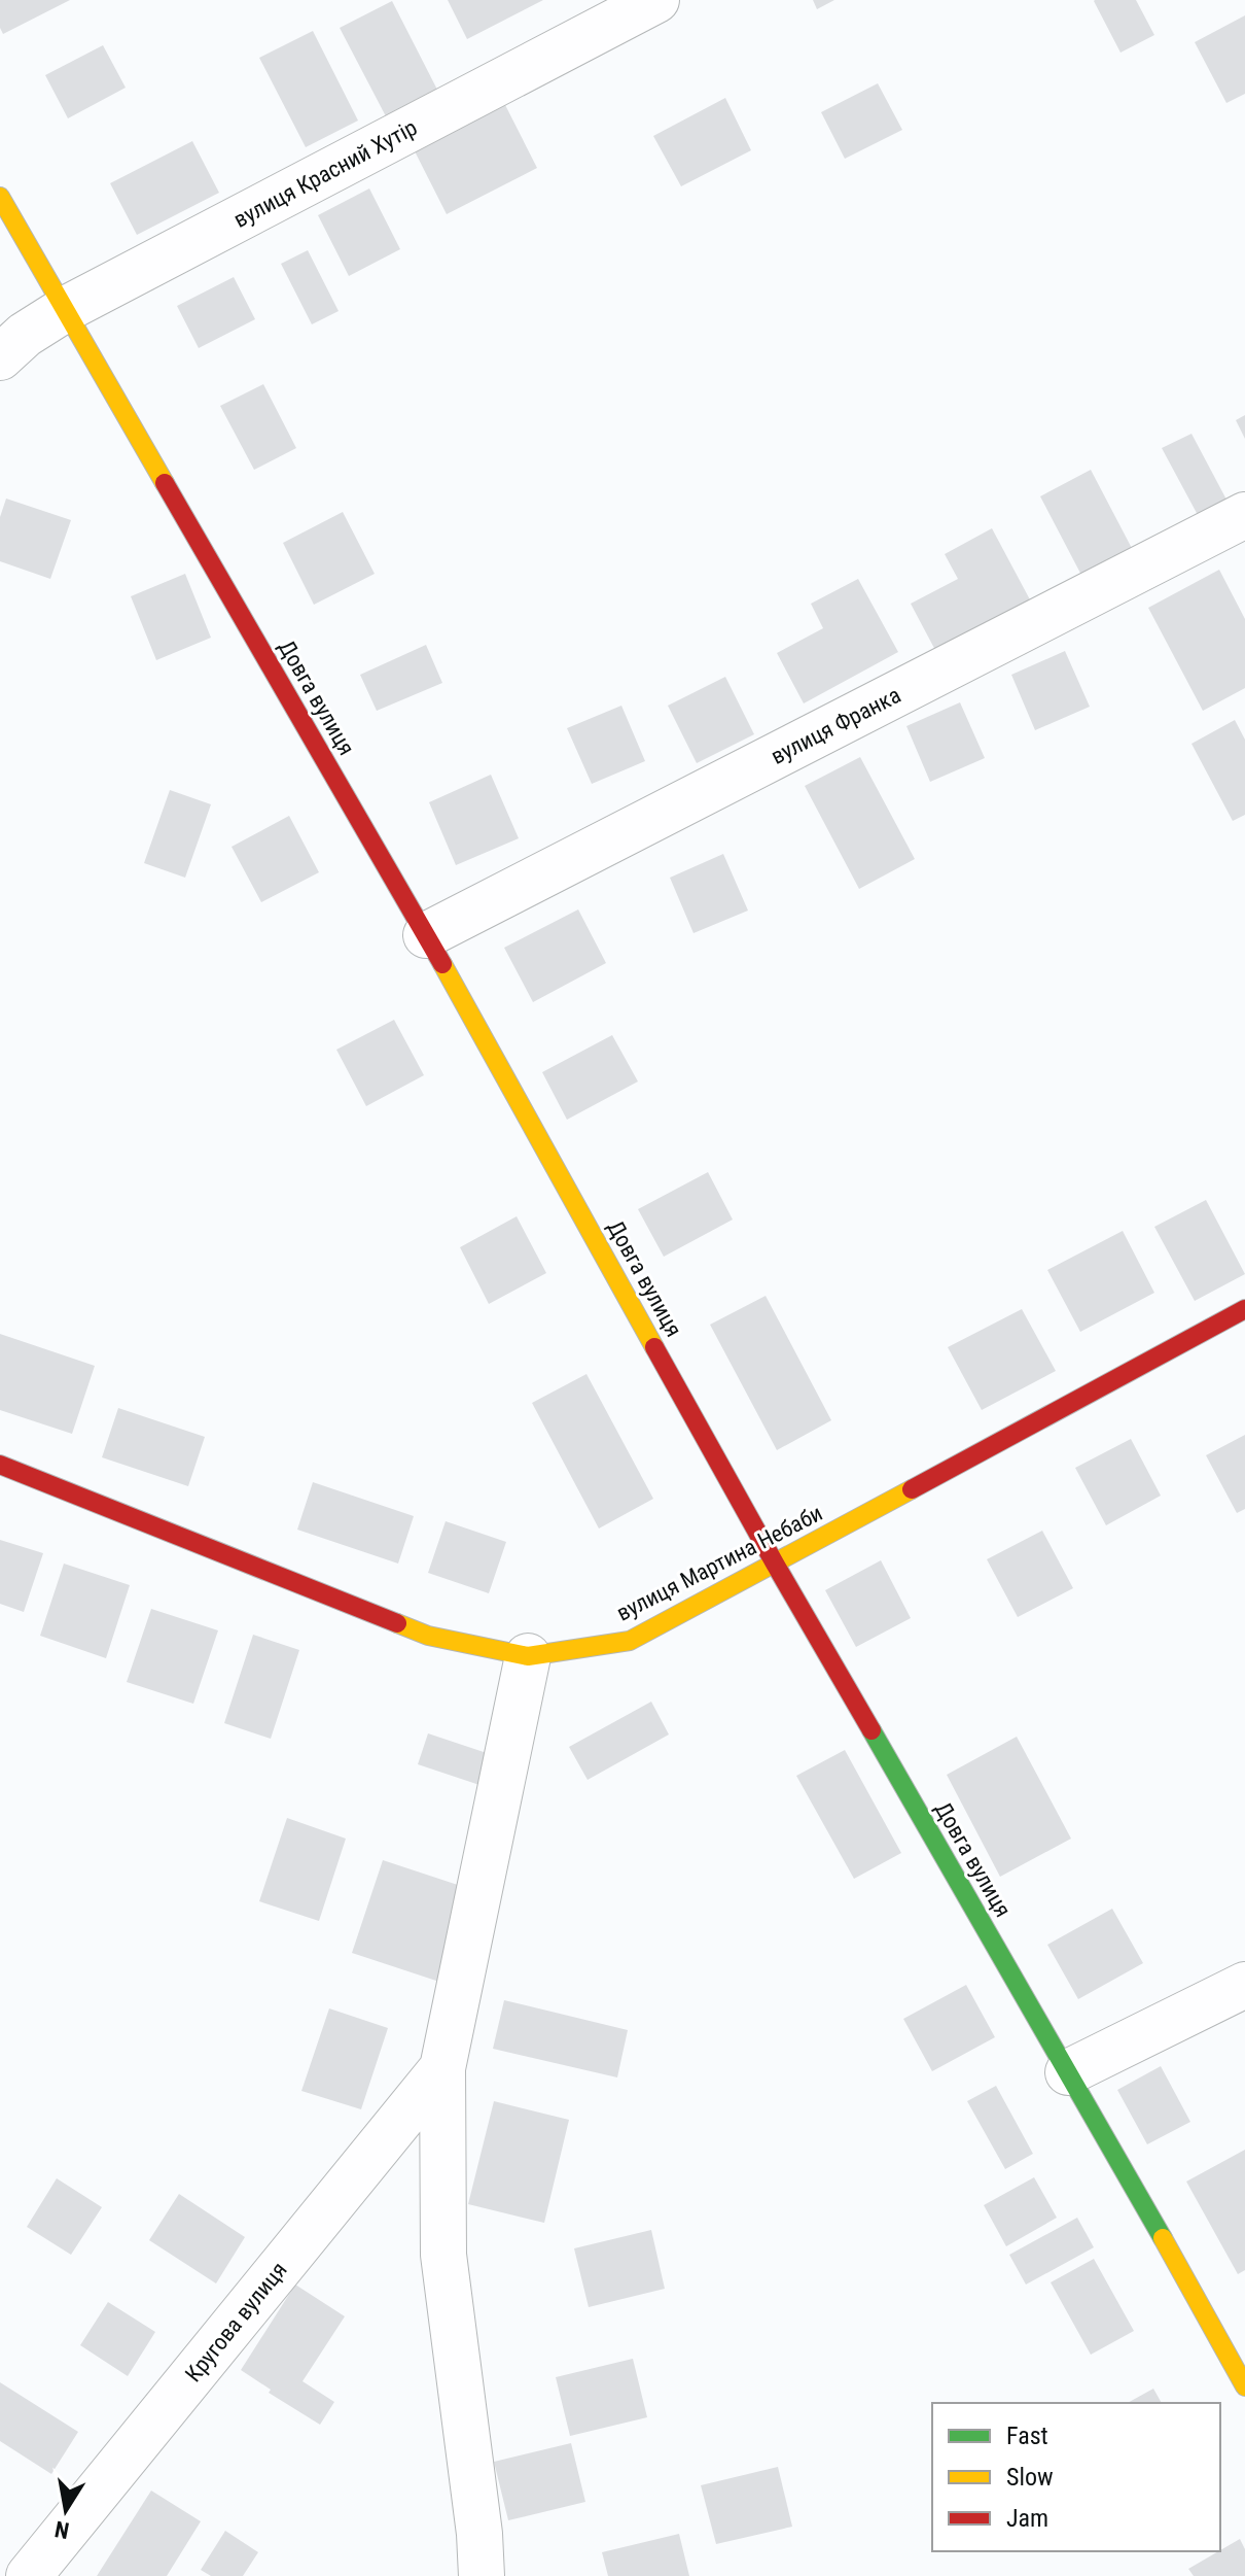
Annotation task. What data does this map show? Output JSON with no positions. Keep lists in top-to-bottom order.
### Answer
{
  "streets": {
    "street": [
      "вулиця Красний Хутір",
      "Довга вулиця",
      "вулиця Франка",
      "вулиця Мартина Небаби",
      "Кругова вулиця"
    ]
  },
  "crossings": [
    ["вулиця Красний Хутір", "Довга вулиця"],
    ["Довга вулиця", "вулиця Франка"],
    ["Довга вулиця", "вулиця Мартина Небаби"],
    ["вулиця Мартина Небаби", "Кругова вулиця"]
  ],
  "legend": ["Fast", "Slow", "Jam"],
  "north": "bottom"
}
